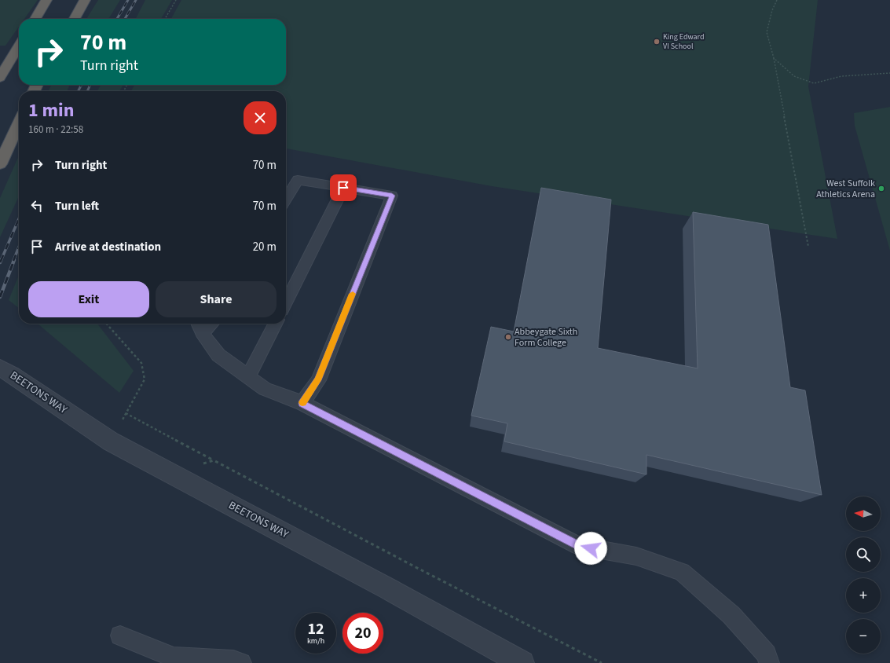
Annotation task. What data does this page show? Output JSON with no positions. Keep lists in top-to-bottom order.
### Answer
{
  "streets": {
    "street": ["BEETONS WAY"]
  },
  "places": ["King Edward VI School", "West Suffolk Athletics Arena", "Abbeygate Sixth Form College"],
  "north": "left",
  "page": {
    "turn": ["70 m", "Turn right"],
    "heading": ["1 min", "160 m · 22:58"],
    "list": [
      {
        "name": "Turn right",
        "value": "70 m"
      },
      {
        "name": "Turn left",
        "value": "70 m"
      },
      {
        "name": "Arrive at destination",
        "value": "20 m"
      }
    ],
    "buttons": ["Exit", "Share"],
    "map_buttons": ["+", "−"],
    "speed": "12 km/h",
    "limit": "20"
  }
}
